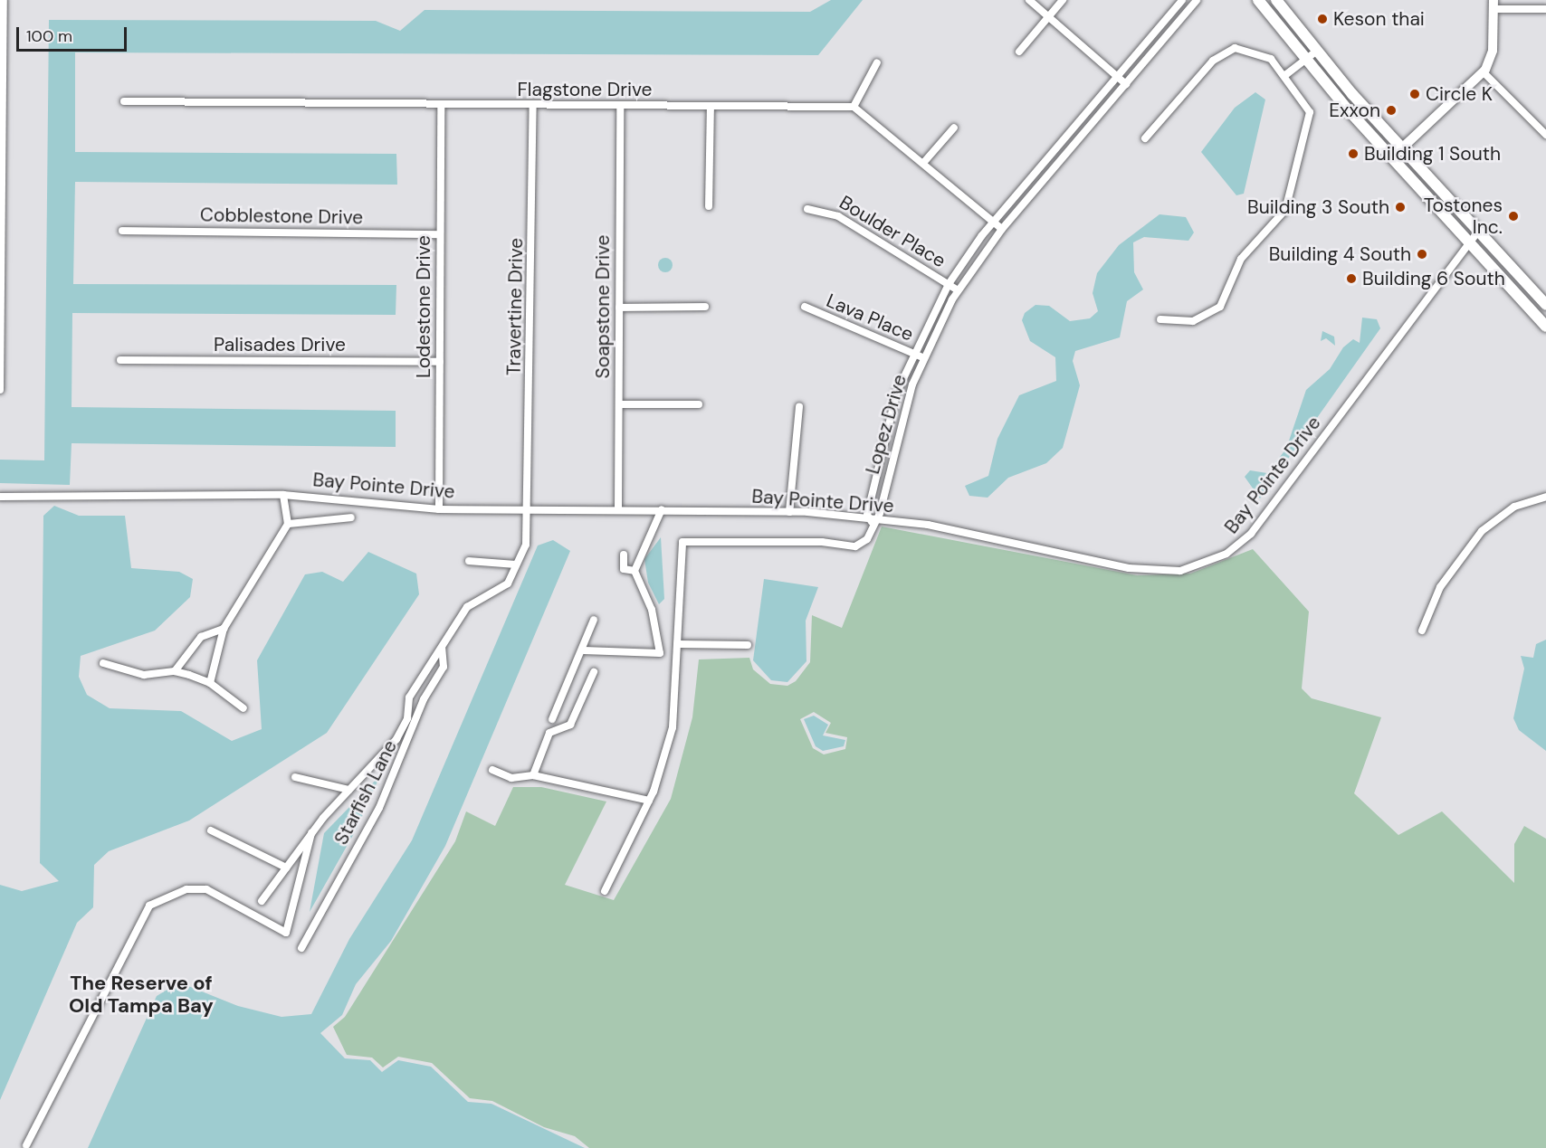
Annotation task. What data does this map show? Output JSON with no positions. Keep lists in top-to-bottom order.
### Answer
{
  "streets": {
    "street": [
      "Flagstone Drive",
      "Cobblestone Drive",
      "Boulder Place",
      "Lodestone Drive",
      "Travertine Drive",
      "Soapstone Drive",
      "Lava Place",
      "Palisades Drive",
      "Lopez Drive",
      "Bay Pointe Drive",
      "Starfish Lane"
    ]
  },
  "crossings": [
    ["Flagstone Drive", "Lodestone Drive"],
    ["Flagstone Drive", "Travertine Drive"],
    ["Flagstone Drive", "Soapstone Drive"],
    ["Cobblestone Drive", "Lodestone Drive"],
    ["Boulder Place", "Lopez Drive"],
    ["Lodestone Drive", "Palisades Drive"],
    ["Lodestone Drive", "Bay Pointe Drive"],
    ["Travertine Drive", "Bay Pointe Drive"],
    ["Travertine Drive", "Starfish Lane"],
    ["Soapstone Drive", "Bay Pointe Drive"],
    ["Lava Place", "Lopez Drive"],
    ["Lopez Drive", "Bay Pointe Drive"]
  ],
  "districts": ["The Reserve of Old Tampa Bay"],
  "places": [
    "Keson thai",
    "Circle K",
    "Exxon",
    "Building 1 South",
    "Building 3 South",
    "Tostones Inc.",
    "Building 4 South",
    "Building 6 South"
  ],
  "scale_bar": "100 m"
}
